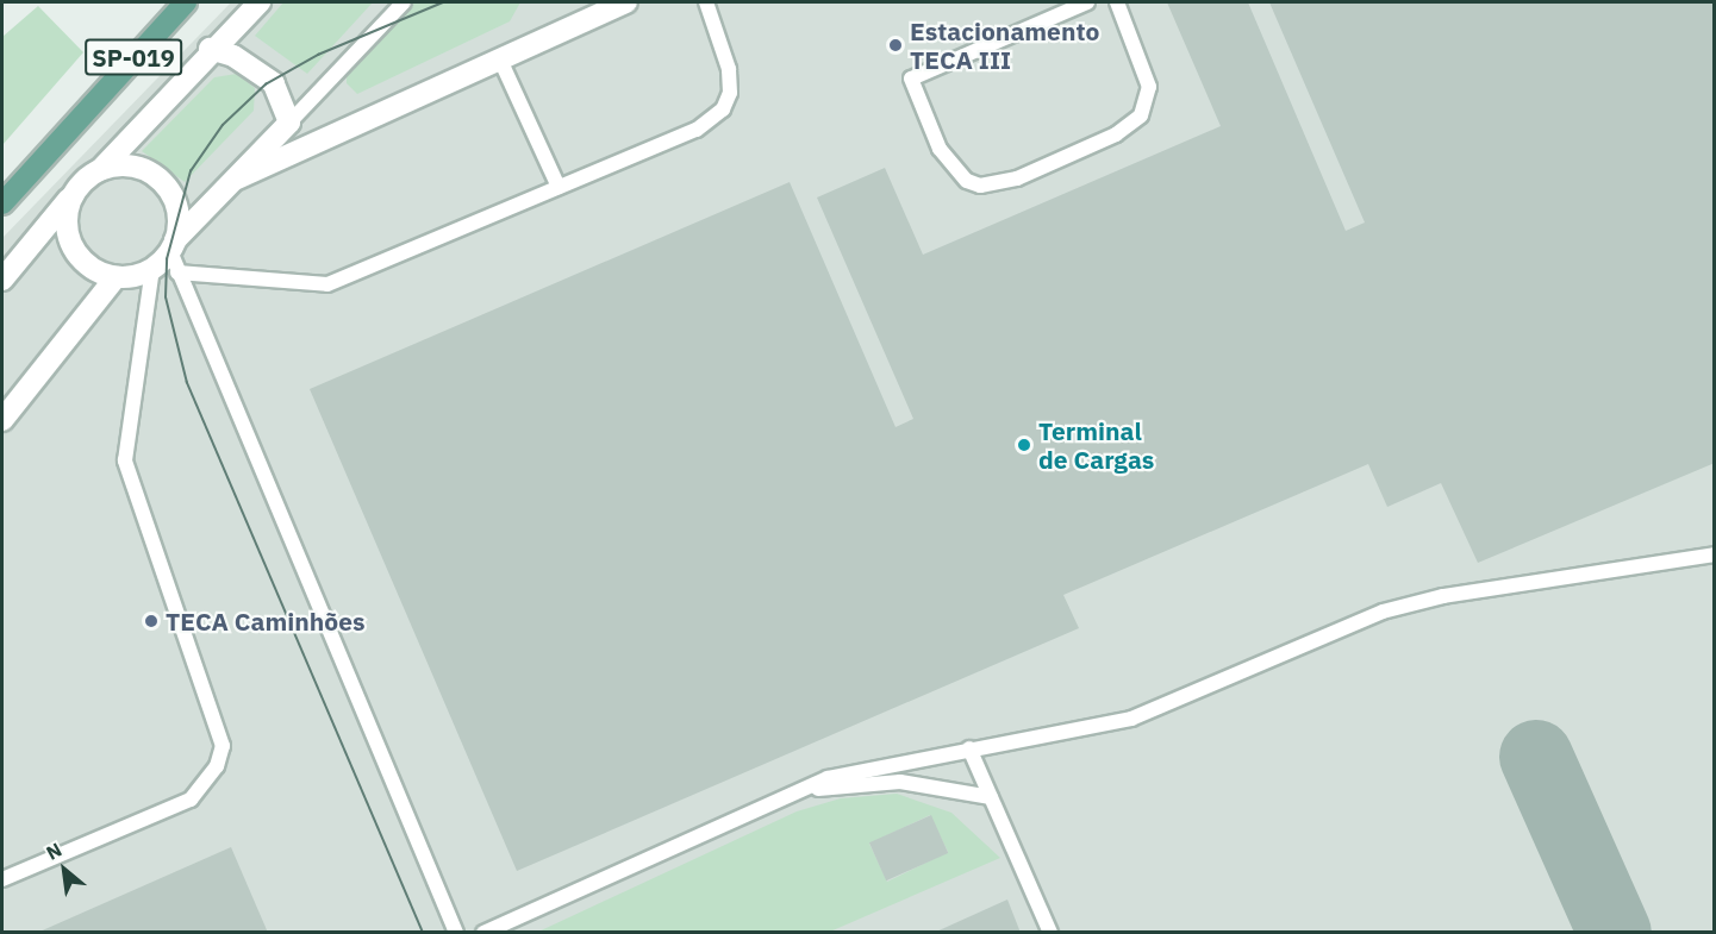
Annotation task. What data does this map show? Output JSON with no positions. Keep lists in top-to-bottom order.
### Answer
{
  "streets": {
    "main road": ["SP-019"]
  },
  "places": ["Estacionamento TECA III", "Terminal de Cargas", "TECA Caminhões"],
  "north": "top left"
}
